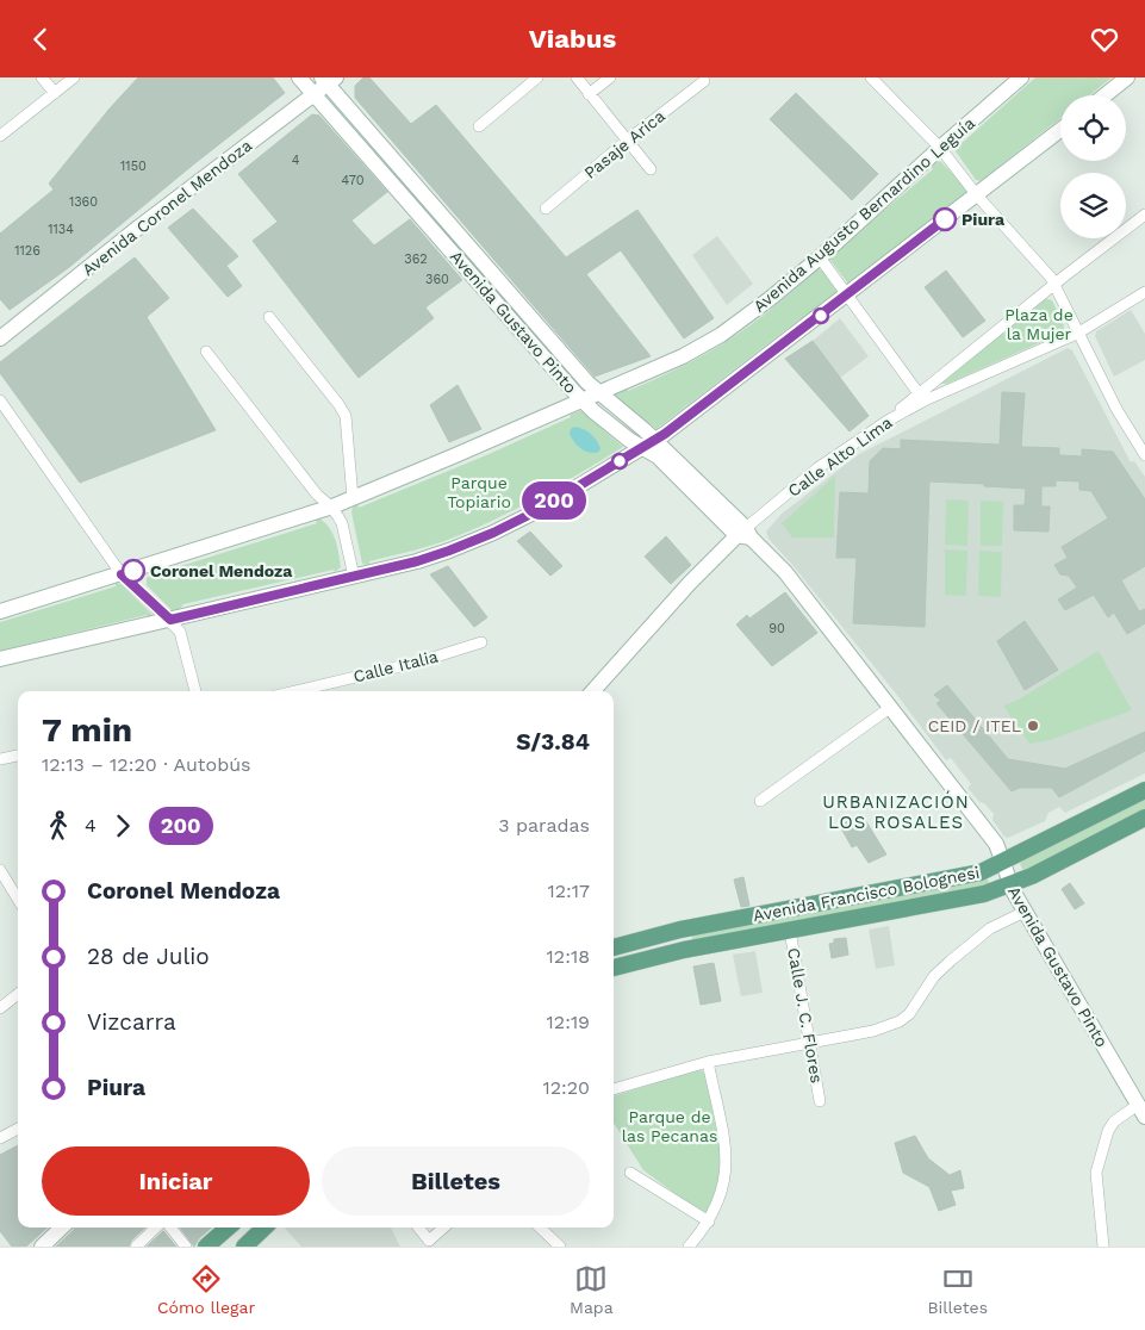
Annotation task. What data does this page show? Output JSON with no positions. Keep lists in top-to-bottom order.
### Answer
{
  "streets": {
    "main road": [
      "Avenida Coronel Mendoza",
      "Avenida Augusto Bernardino Leguía",
      "Avenida Gustavo Pinto",
      "Calle Alto Lima",
      "Avenida Francisco Bolognesi"
    ],
    "street": ["Pasaje Arica", "Calle Italia", "Calle J. C. Flores"]
  },
  "crossings": [
    ["Avenida Coronel Mendoza", "Avenida Gustavo Pinto"],
    ["Avenida Augusto Bernardino Leguía", "Avenida Gustavo Pinto"],
    ["Avenida Gustavo Pinto", "Calle Alto Lima"],
    ["Avenida Gustavo Pinto", "Avenida Francisco Bolognesi"],
    ["Avenida Francisco Bolognesi", "Calle J. C. Flores"]
  ],
  "districts": ["URBANIZACIÓN LOS ROSALES"],
  "parks": ["Plaza de la Mujer", "Parque Topiario", "Parque de las Pecanas"],
  "places": ["Piura", "Coronel Mendoza", "CEID / ITEL"],
  "lines": ["bus line 200"],
  "house_numbers": [
    "4",
    "1150",
    "470",
    "1360",
    "1134",
    "1126",
    "362",
    "360",
    "90"
  ],
  "page": {
    "header": "Viabus",
    "on_map": "200",
    "heading": ["7 min", "12:13 – 12:20 · Autobús", "S/3.84"],
    "legs": ["4", "200", "3 paradas"],
    "list": [
      {
        "name": "Coronel Mendoza",
        "value": "12:17"
      },
      {
        "name": "28 de Julio",
        "value": "12:18"
      },
      {
        "name": "Vizcarra",
        "value": "12:19"
      },
      {
        "name": "Piura",
        "value": "12:20"
      }
    ],
    "buttons": ["Iniciar", "Billetes"],
    "tabs": ["Cómo llegar", "Mapa", "Billetes"]
  }
}
